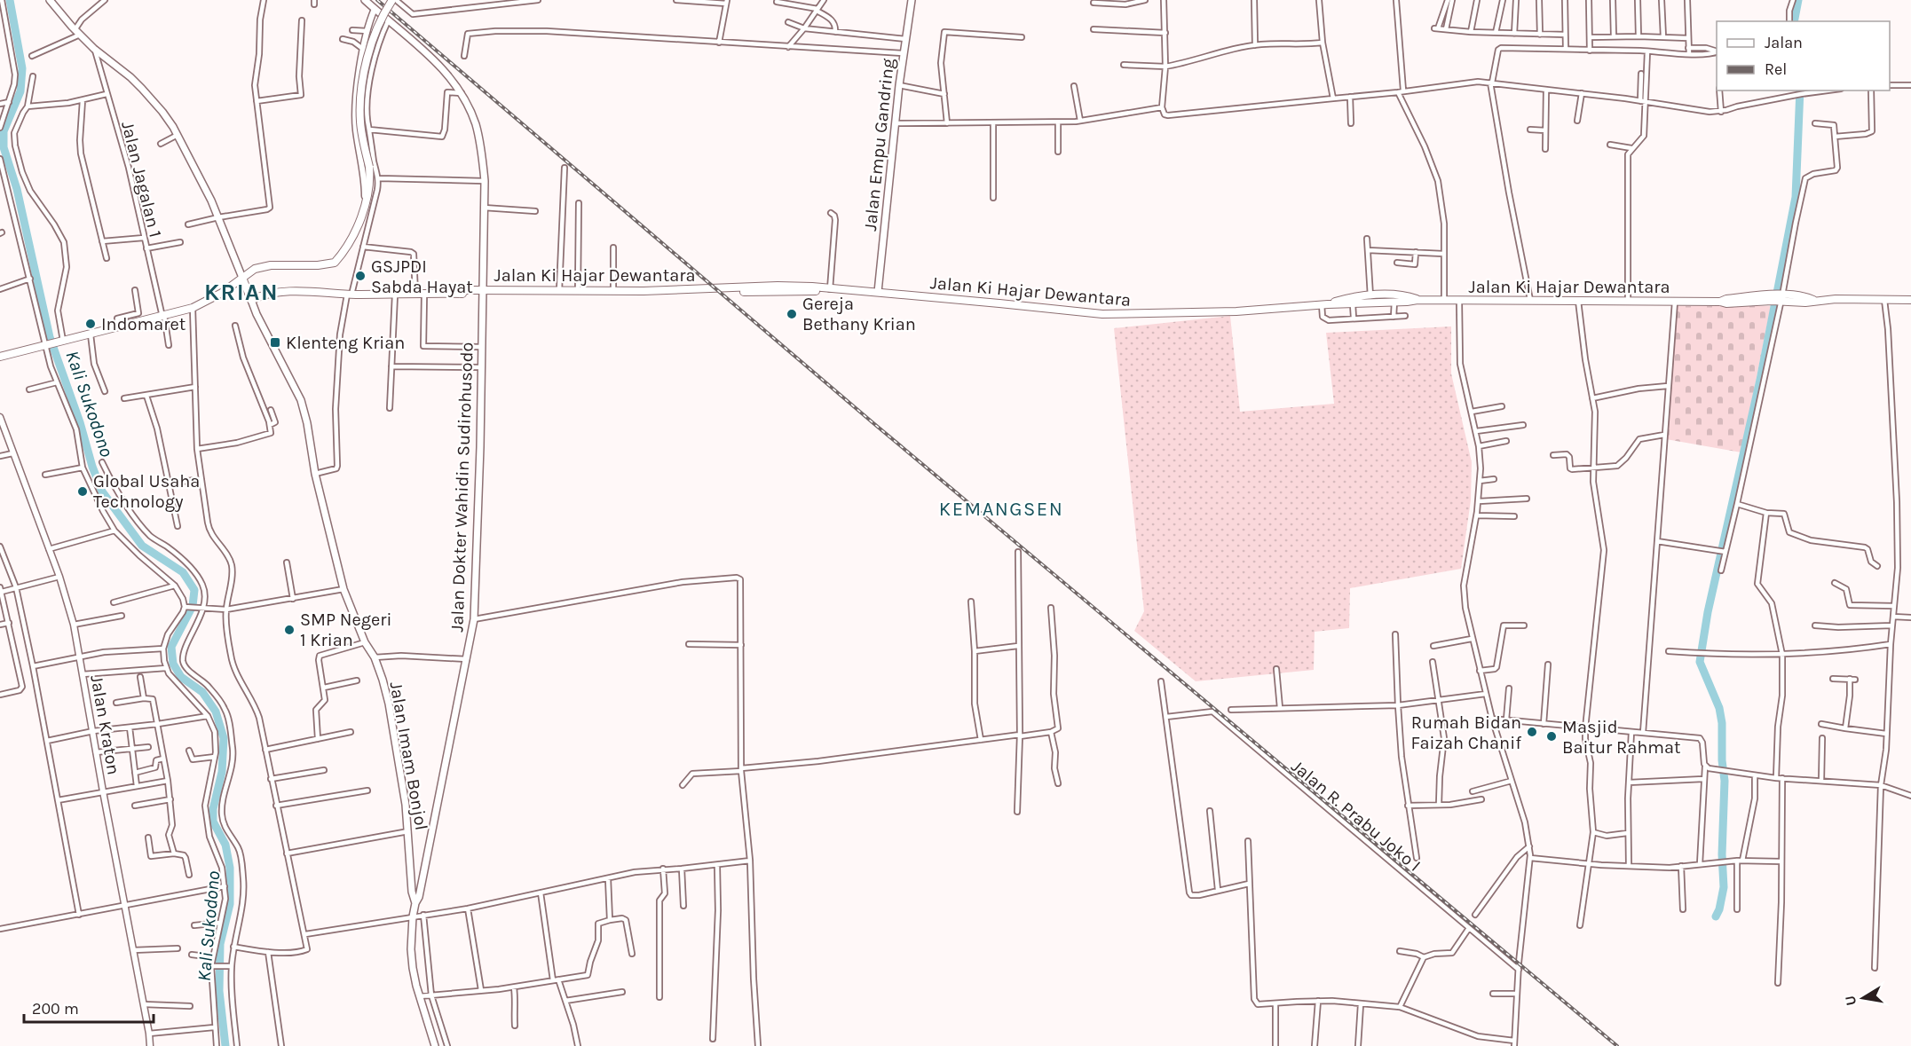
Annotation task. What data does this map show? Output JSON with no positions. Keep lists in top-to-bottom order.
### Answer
{
  "streets": {
    "main road": [
      "Jalan Empu Gandring",
      "Jalan Ki Hajar Dewantara",
      "Jalan Dokter Wahidin Sudirohusodo",
      "Jalan Imam Bonjol"
    ],
    "street": ["Jalan Jagalan 1", "Jalan Kraton", "Jalan R. Prabu Joko I"]
  },
  "crossings": [
    ["Jalan Empu Gandring", "Jalan Ki Hajar Dewantara"],
    ["Jalan Ki Hajar Dewantara", "Jalan Dokter Wahidin Sudirohusodo"],
    ["Jalan Ki Hajar Dewantara", "Jalan Imam Bonjol"],
    ["Jalan Dokter Wahidin Sudirohusodo", "Jalan Imam Bonjol"]
  ],
  "districts": ["KRIAN", "KEMANGSEN"],
  "water": ["Kali Sukodono"],
  "places": {
    "other": [
      "GSJPDI Sabda Hayat",
      "Gereja Bethany Krian",
      "Indomaret",
      "Global Usaha Technology",
      "SMP Negeri 1 Krian",
      "Rumah Bidan Faizah Chanif",
      "Masjid Baitur Rahmat"
    ],
    "transit": ["Klenteng Krian"]
  },
  "legend": ["Jalan", "Rel"],
  "scale_bar": "200 m",
  "north": "left"
}
